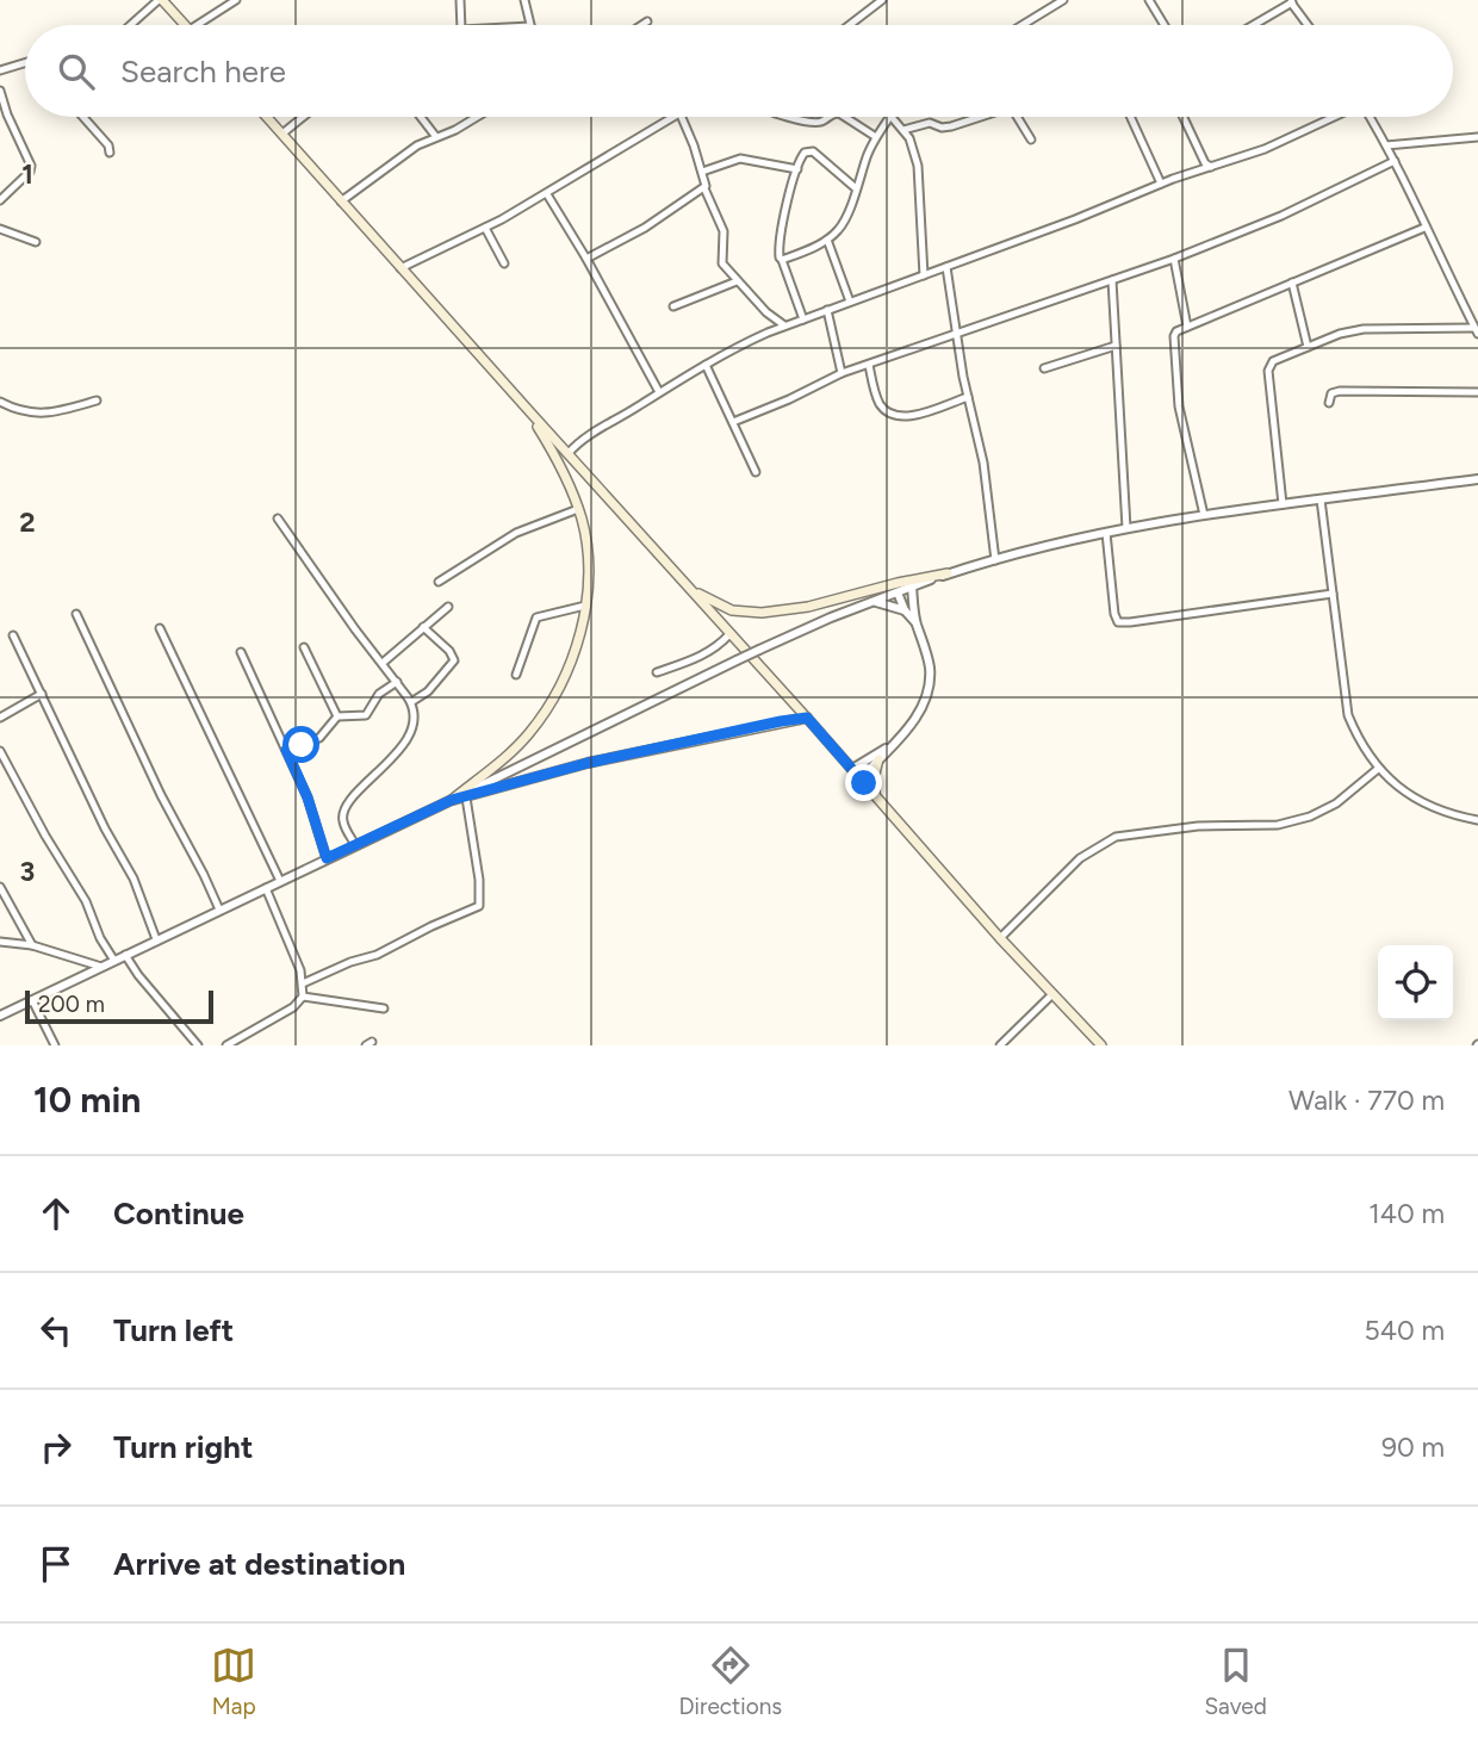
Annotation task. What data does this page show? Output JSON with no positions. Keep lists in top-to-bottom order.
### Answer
{
  "scale_bar": "200 m",
  "page": {
    "search": "Search here",
    "scale": "200 m",
    "heading": ["10 min", "Walk · 770 m"],
    "list": [
      ["Continue", "140 m"],
      ["Turn left", "540 m"],
      ["Turn right", "90 m"],
      "Arrive at destination"
    ],
    "nav": ["Map", "Directions", "Saved"]
  },
  "grid": {
    "rows": ["1", "2", "3"]
  }
}
